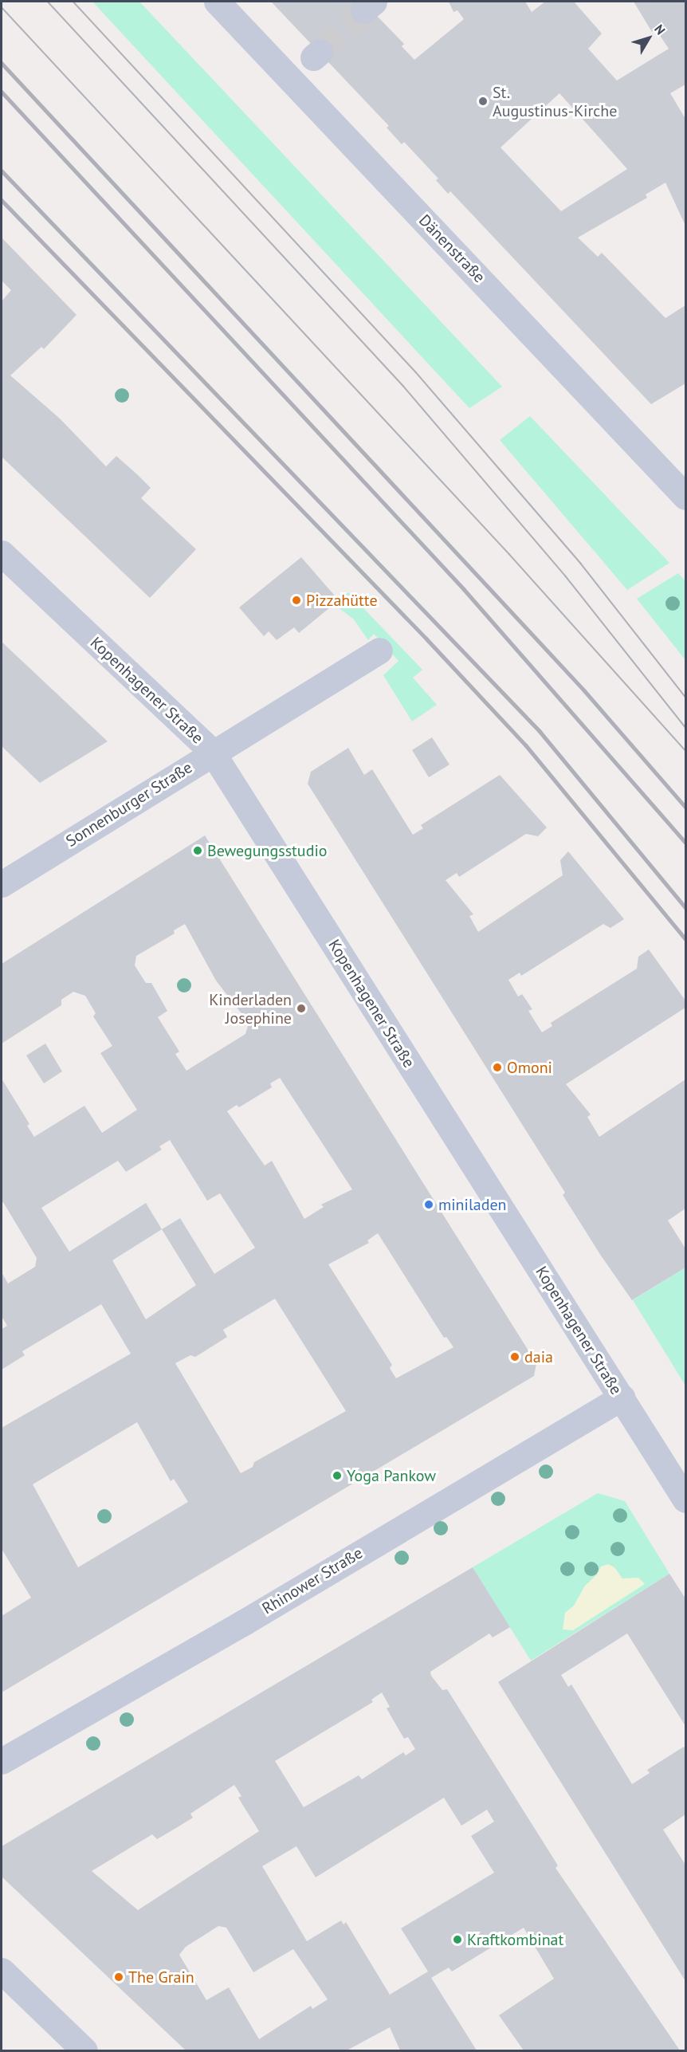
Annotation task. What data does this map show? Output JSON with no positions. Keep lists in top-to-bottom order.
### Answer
{
  "streets": {
    "street": [
      "Dänenstraße",
      "Kopenhagener Straße",
      "Sonnenburger Straße",
      "Rhinower Straße"
    ]
  },
  "crossings": [
    ["Kopenhagener Straße", "Sonnenburger Straße"],
    ["Kopenhagener Straße", "Rhinower Straße"]
  ],
  "places": [
    "St. Augustinus-Kirche",
    "Pizzahütte",
    "Bewegungsstudio",
    "Kinderladen Josephine",
    "Omoni",
    "miniladen",
    "daia",
    "Yoga Pankow",
    "Kraftkombinat",
    "The Grain"
  ],
  "north": "top right"
}
